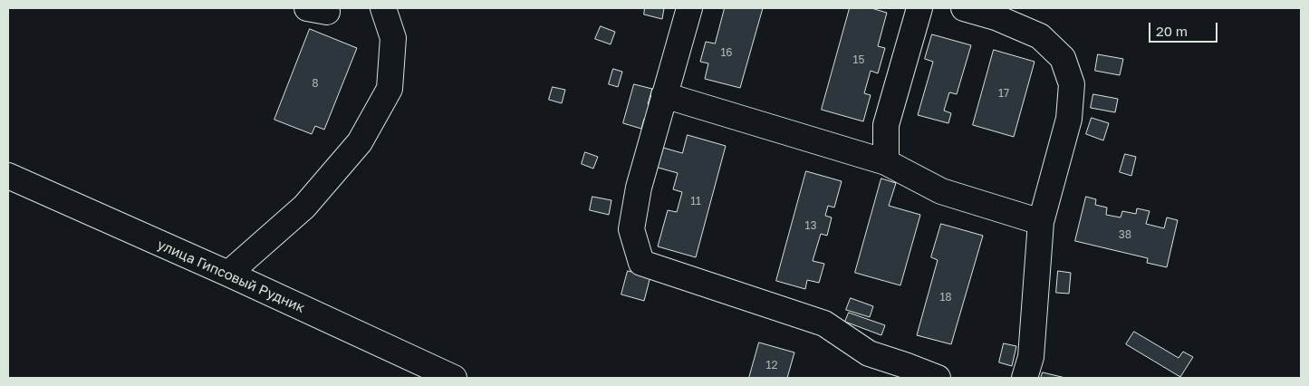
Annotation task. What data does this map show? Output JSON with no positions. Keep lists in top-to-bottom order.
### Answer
{
  "streets": {
    "street": ["улица Гипсовый Рудник"]
  },
  "house_numbers": [
    "16",
    "15",
    "8",
    "17",
    "11",
    "13",
    "38",
    "18",
    "12"
  ],
  "scale_bar": "20 m"
}
